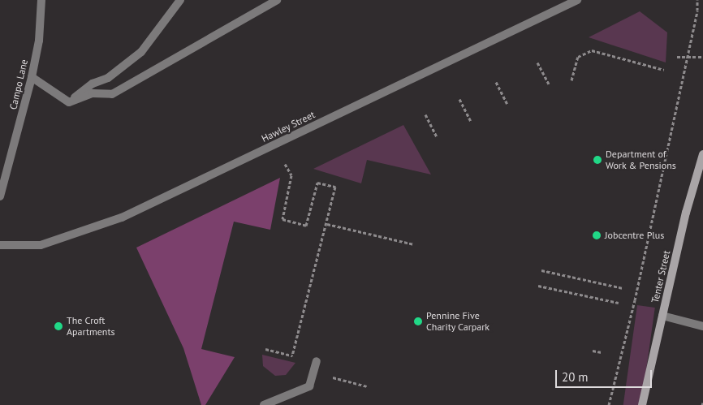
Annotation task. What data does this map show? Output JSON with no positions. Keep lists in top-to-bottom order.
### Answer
{
  "streets": {
    "main road": ["Tenter Street"],
    "street": ["Campo Lane", "Hawley Street"]
  },
  "places": [
    "Department of Work & Pensions",
    "Jobcentre Plus",
    "Pennine Five Charity Carpark",
    "The Croft Apartments"
  ],
  "scale_bar": "20 m"
}
